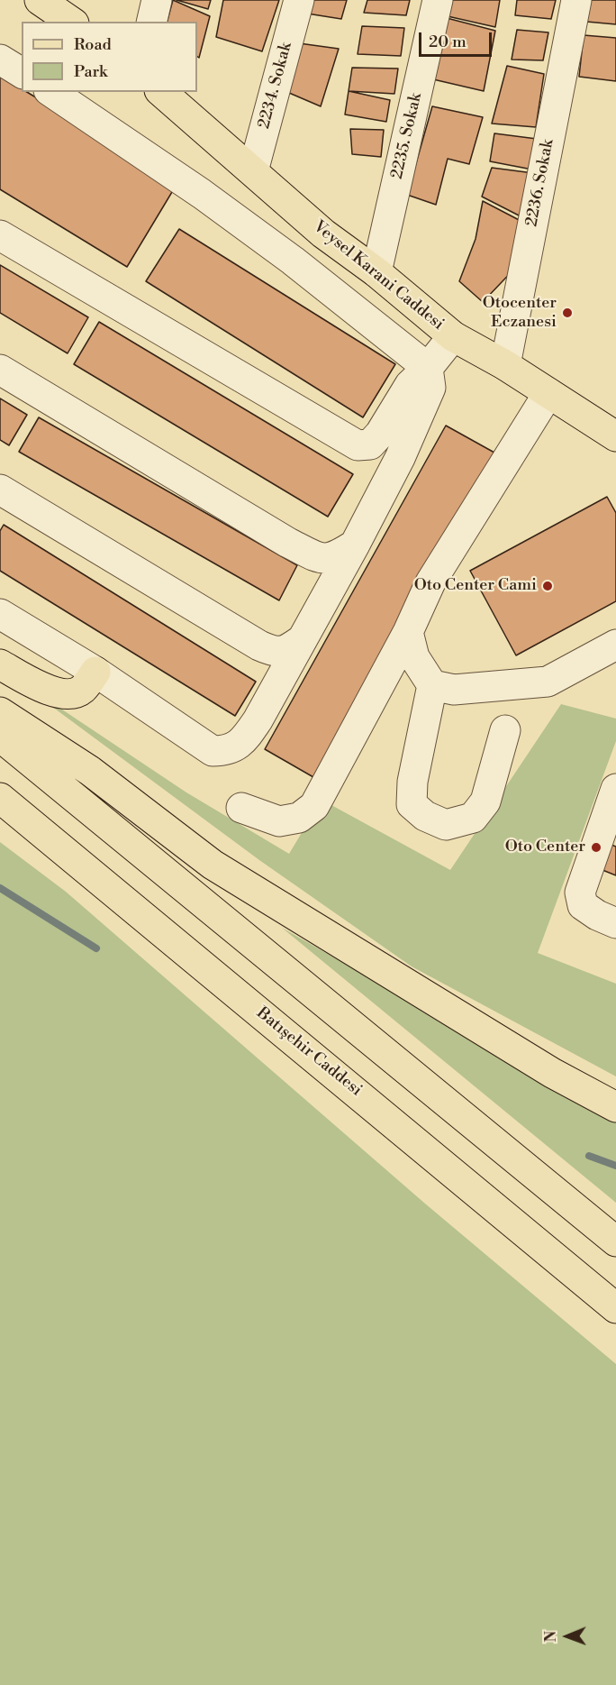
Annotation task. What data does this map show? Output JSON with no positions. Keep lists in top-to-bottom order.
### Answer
{
  "streets": {
    "main road": ["Veysel Karani Caddesi", "Batışehir Caddesi"],
    "street": ["2234. Sokak", "2235. Sokak", "2236. Sokak"]
  },
  "crossings": [
    ["2234. Sokak", "Veysel Karani Caddesi"],
    ["2235. Sokak", "Veysel Karani Caddesi"],
    ["2236. Sokak", "Veysel Karani Caddesi"]
  ],
  "places": ["Otocenter Eczanesi", "Oto Center Cami", "Oto Center"],
  "legend": ["Road", "Park"],
  "scale_bar": "20 m",
  "north": "left"
}
